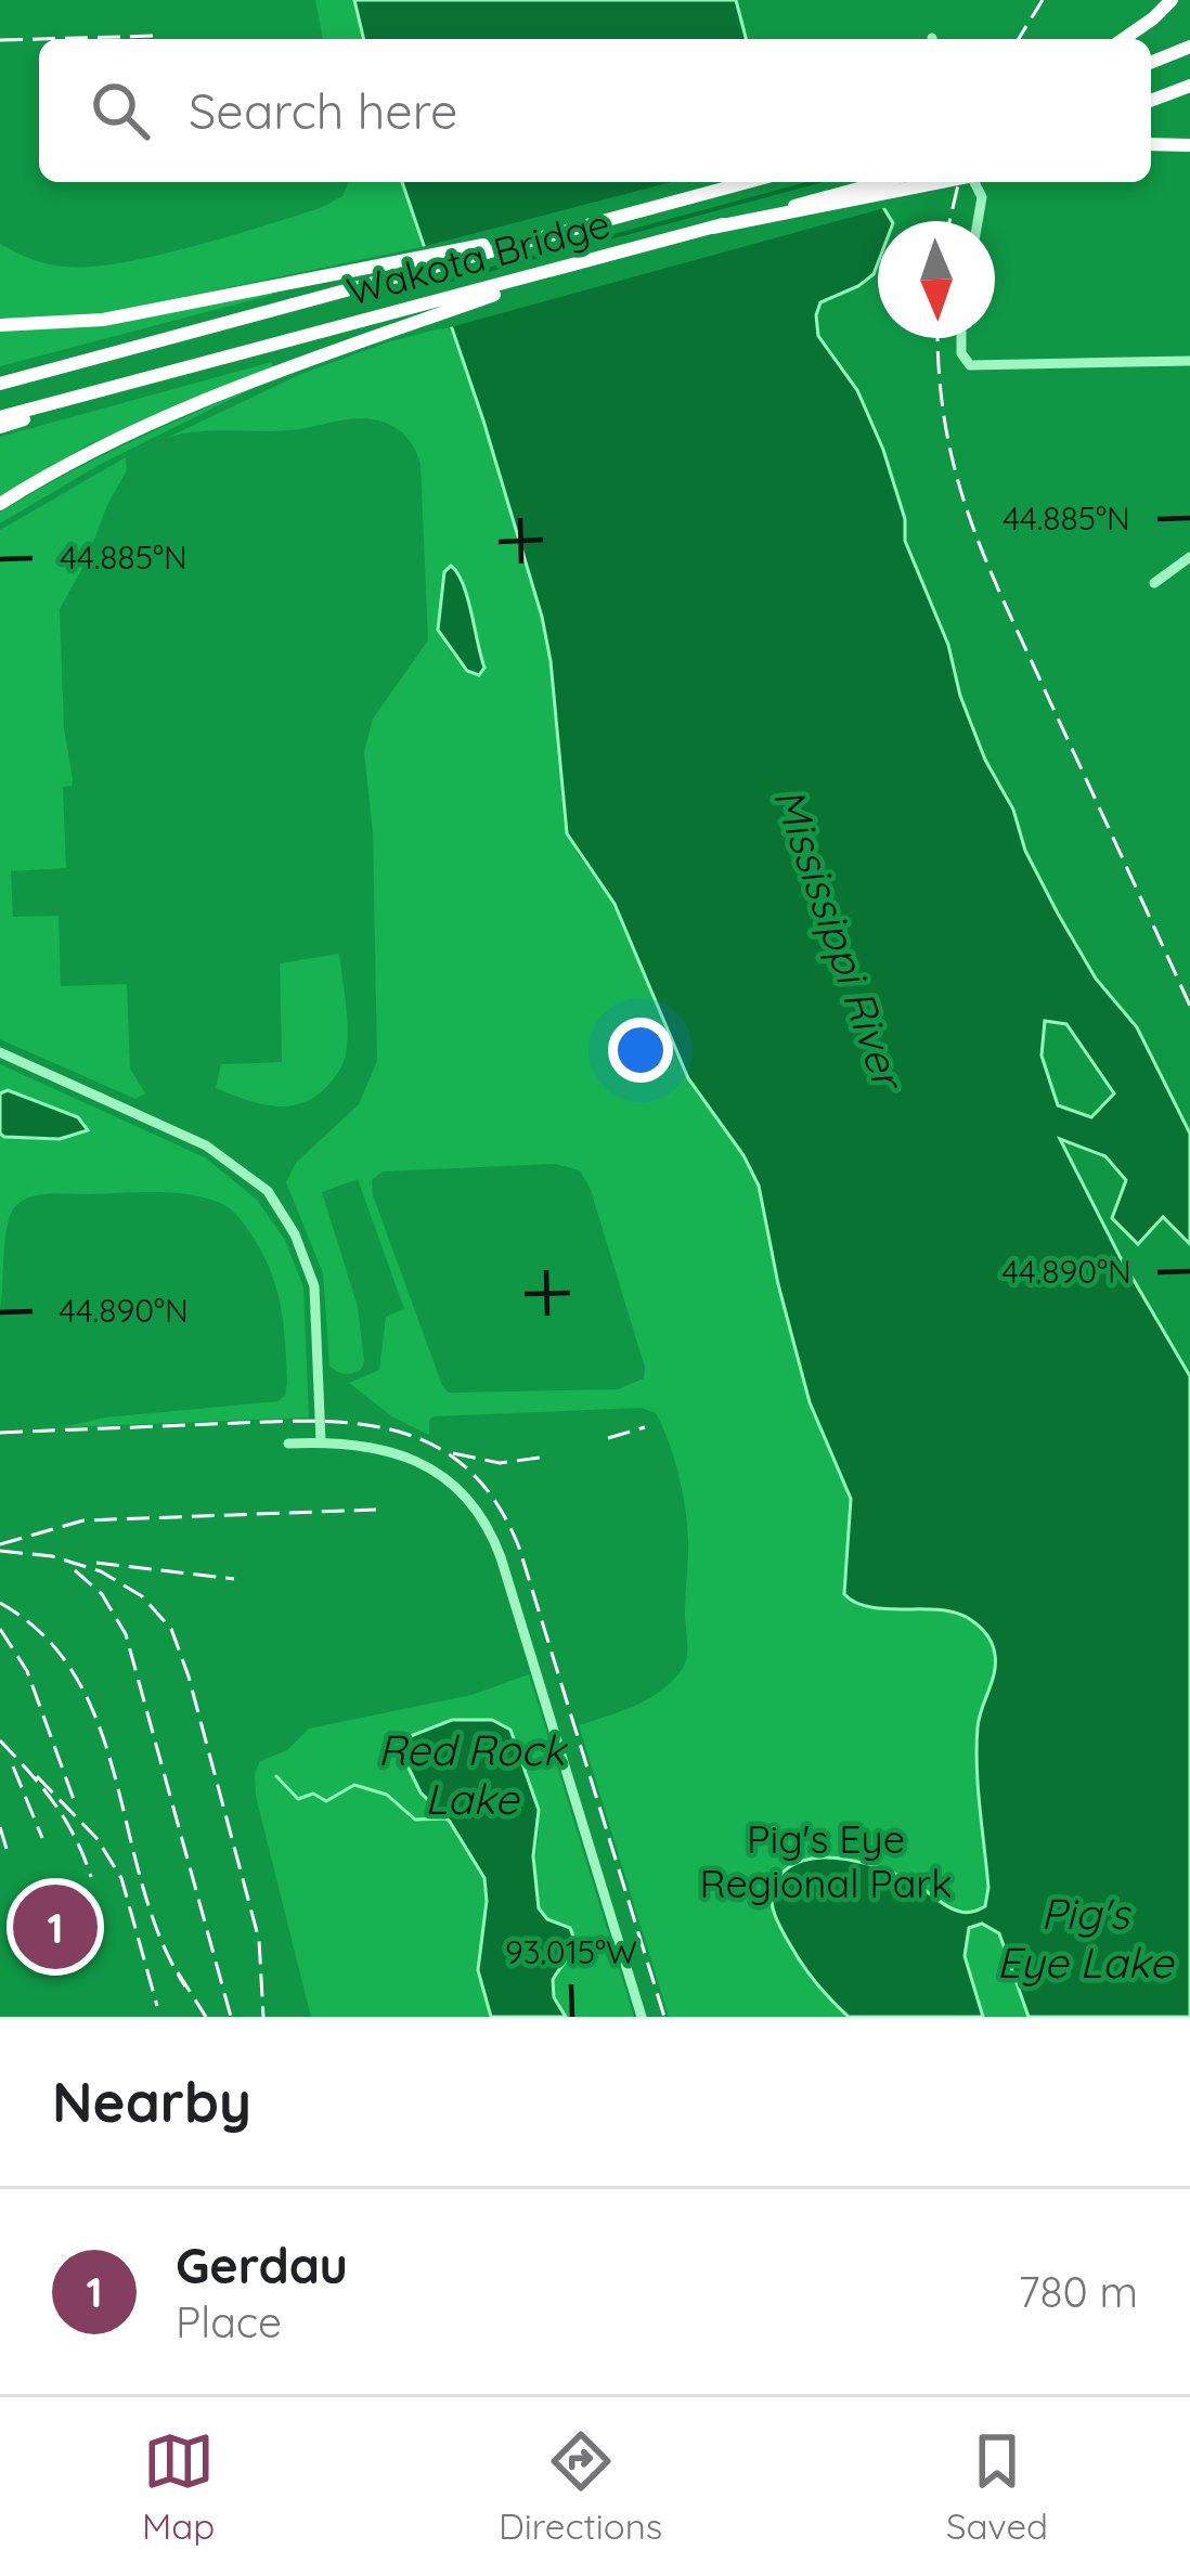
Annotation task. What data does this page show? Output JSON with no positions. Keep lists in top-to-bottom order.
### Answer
{
  "streets": {
    "highway": ["Wakota Bridge"]
  },
  "water": ["Mississippi River", "Red Rock Lake", "Pig's Eye Lake"],
  "parks": ["Pig's Eye Regional Park"],
  "north": "bottom",
  "page": {
    "search": "Search here",
    "pins": "1",
    "heading": "Nearby",
    "list": [
      {
        "mark": "1",
        "name": "Gerdau",
        "note": "Place",
        "value": "780 m"
      }
    ],
    "nav": ["Map", "Directions", "Saved"]
  },
  "coordinates": ["44.885°N", "44.890°N", "93.015°W"]
}
